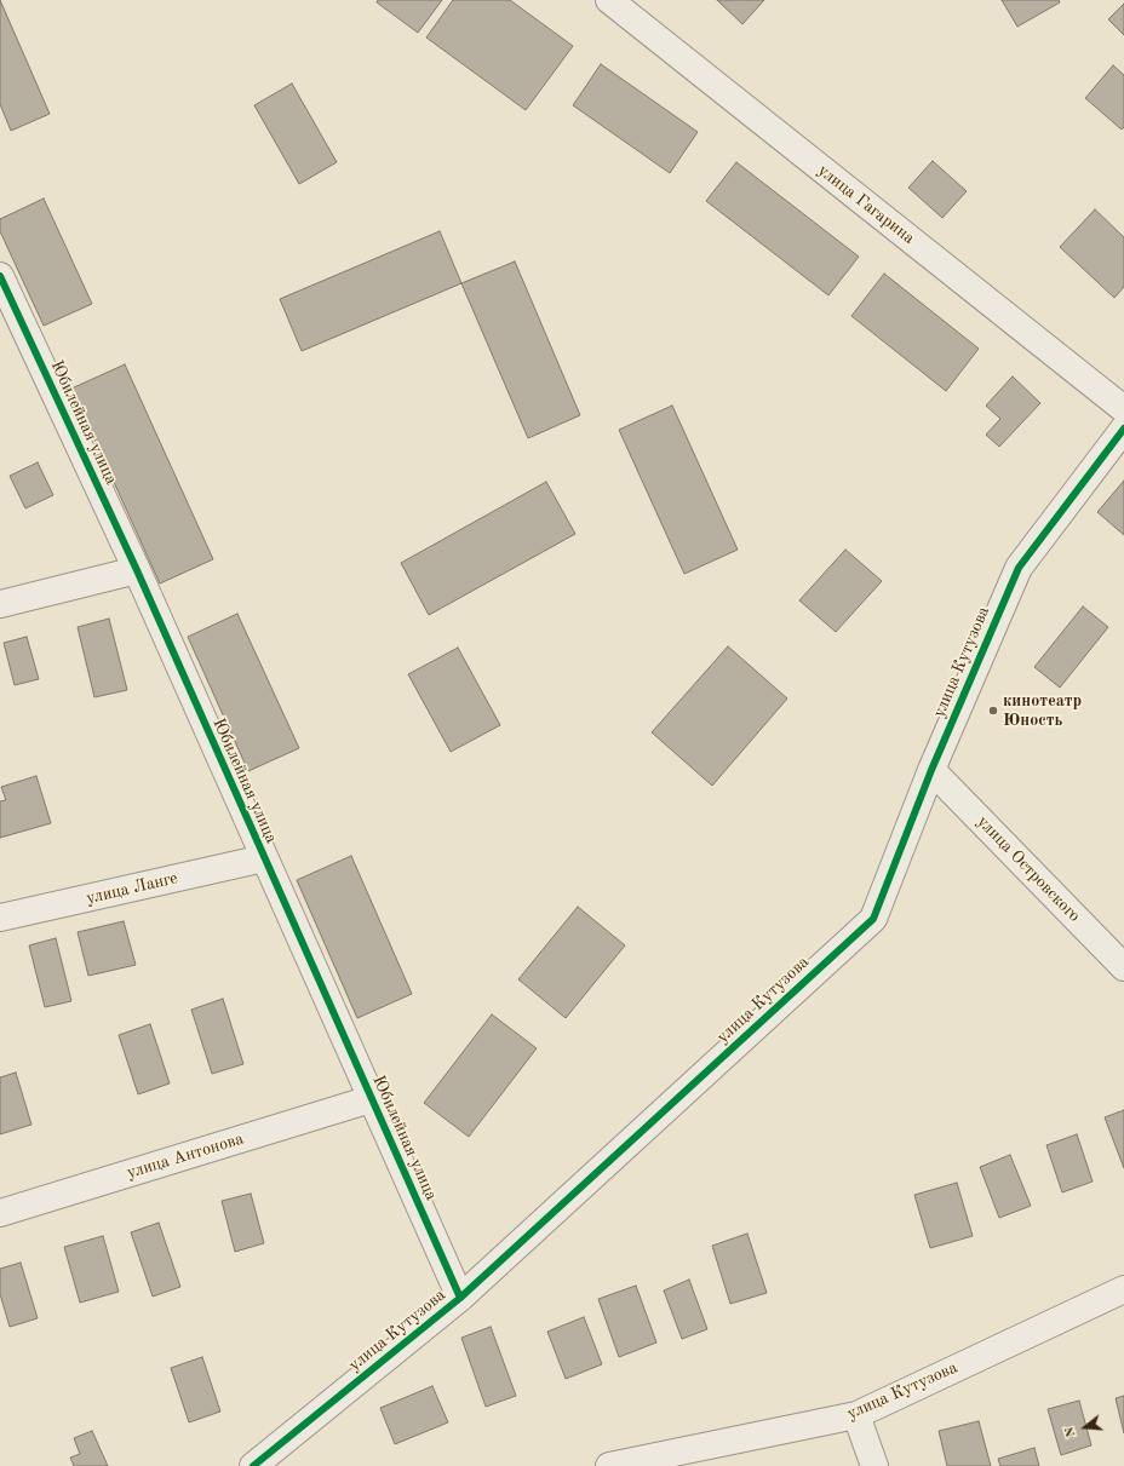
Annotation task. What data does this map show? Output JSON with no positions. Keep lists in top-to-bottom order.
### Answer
{
  "streets": {
    "street": [
      "улица Гагарина",
      "Юбилейная улица",
      "улица Кутузова",
      "улица Островского",
      "улица Ланге",
      "улица Антонова"
    ]
  },
  "crossings": [
    ["Юбилейная улица", "улица Кутузова"],
    ["Юбилейная улица", "улица Ланге"],
    ["Юбилейная улица", "улица Антонова"],
    ["улица Кутузова", "улица Островского"]
  ],
  "places": ["кинотеатр Юность"],
  "north": "left"
}
